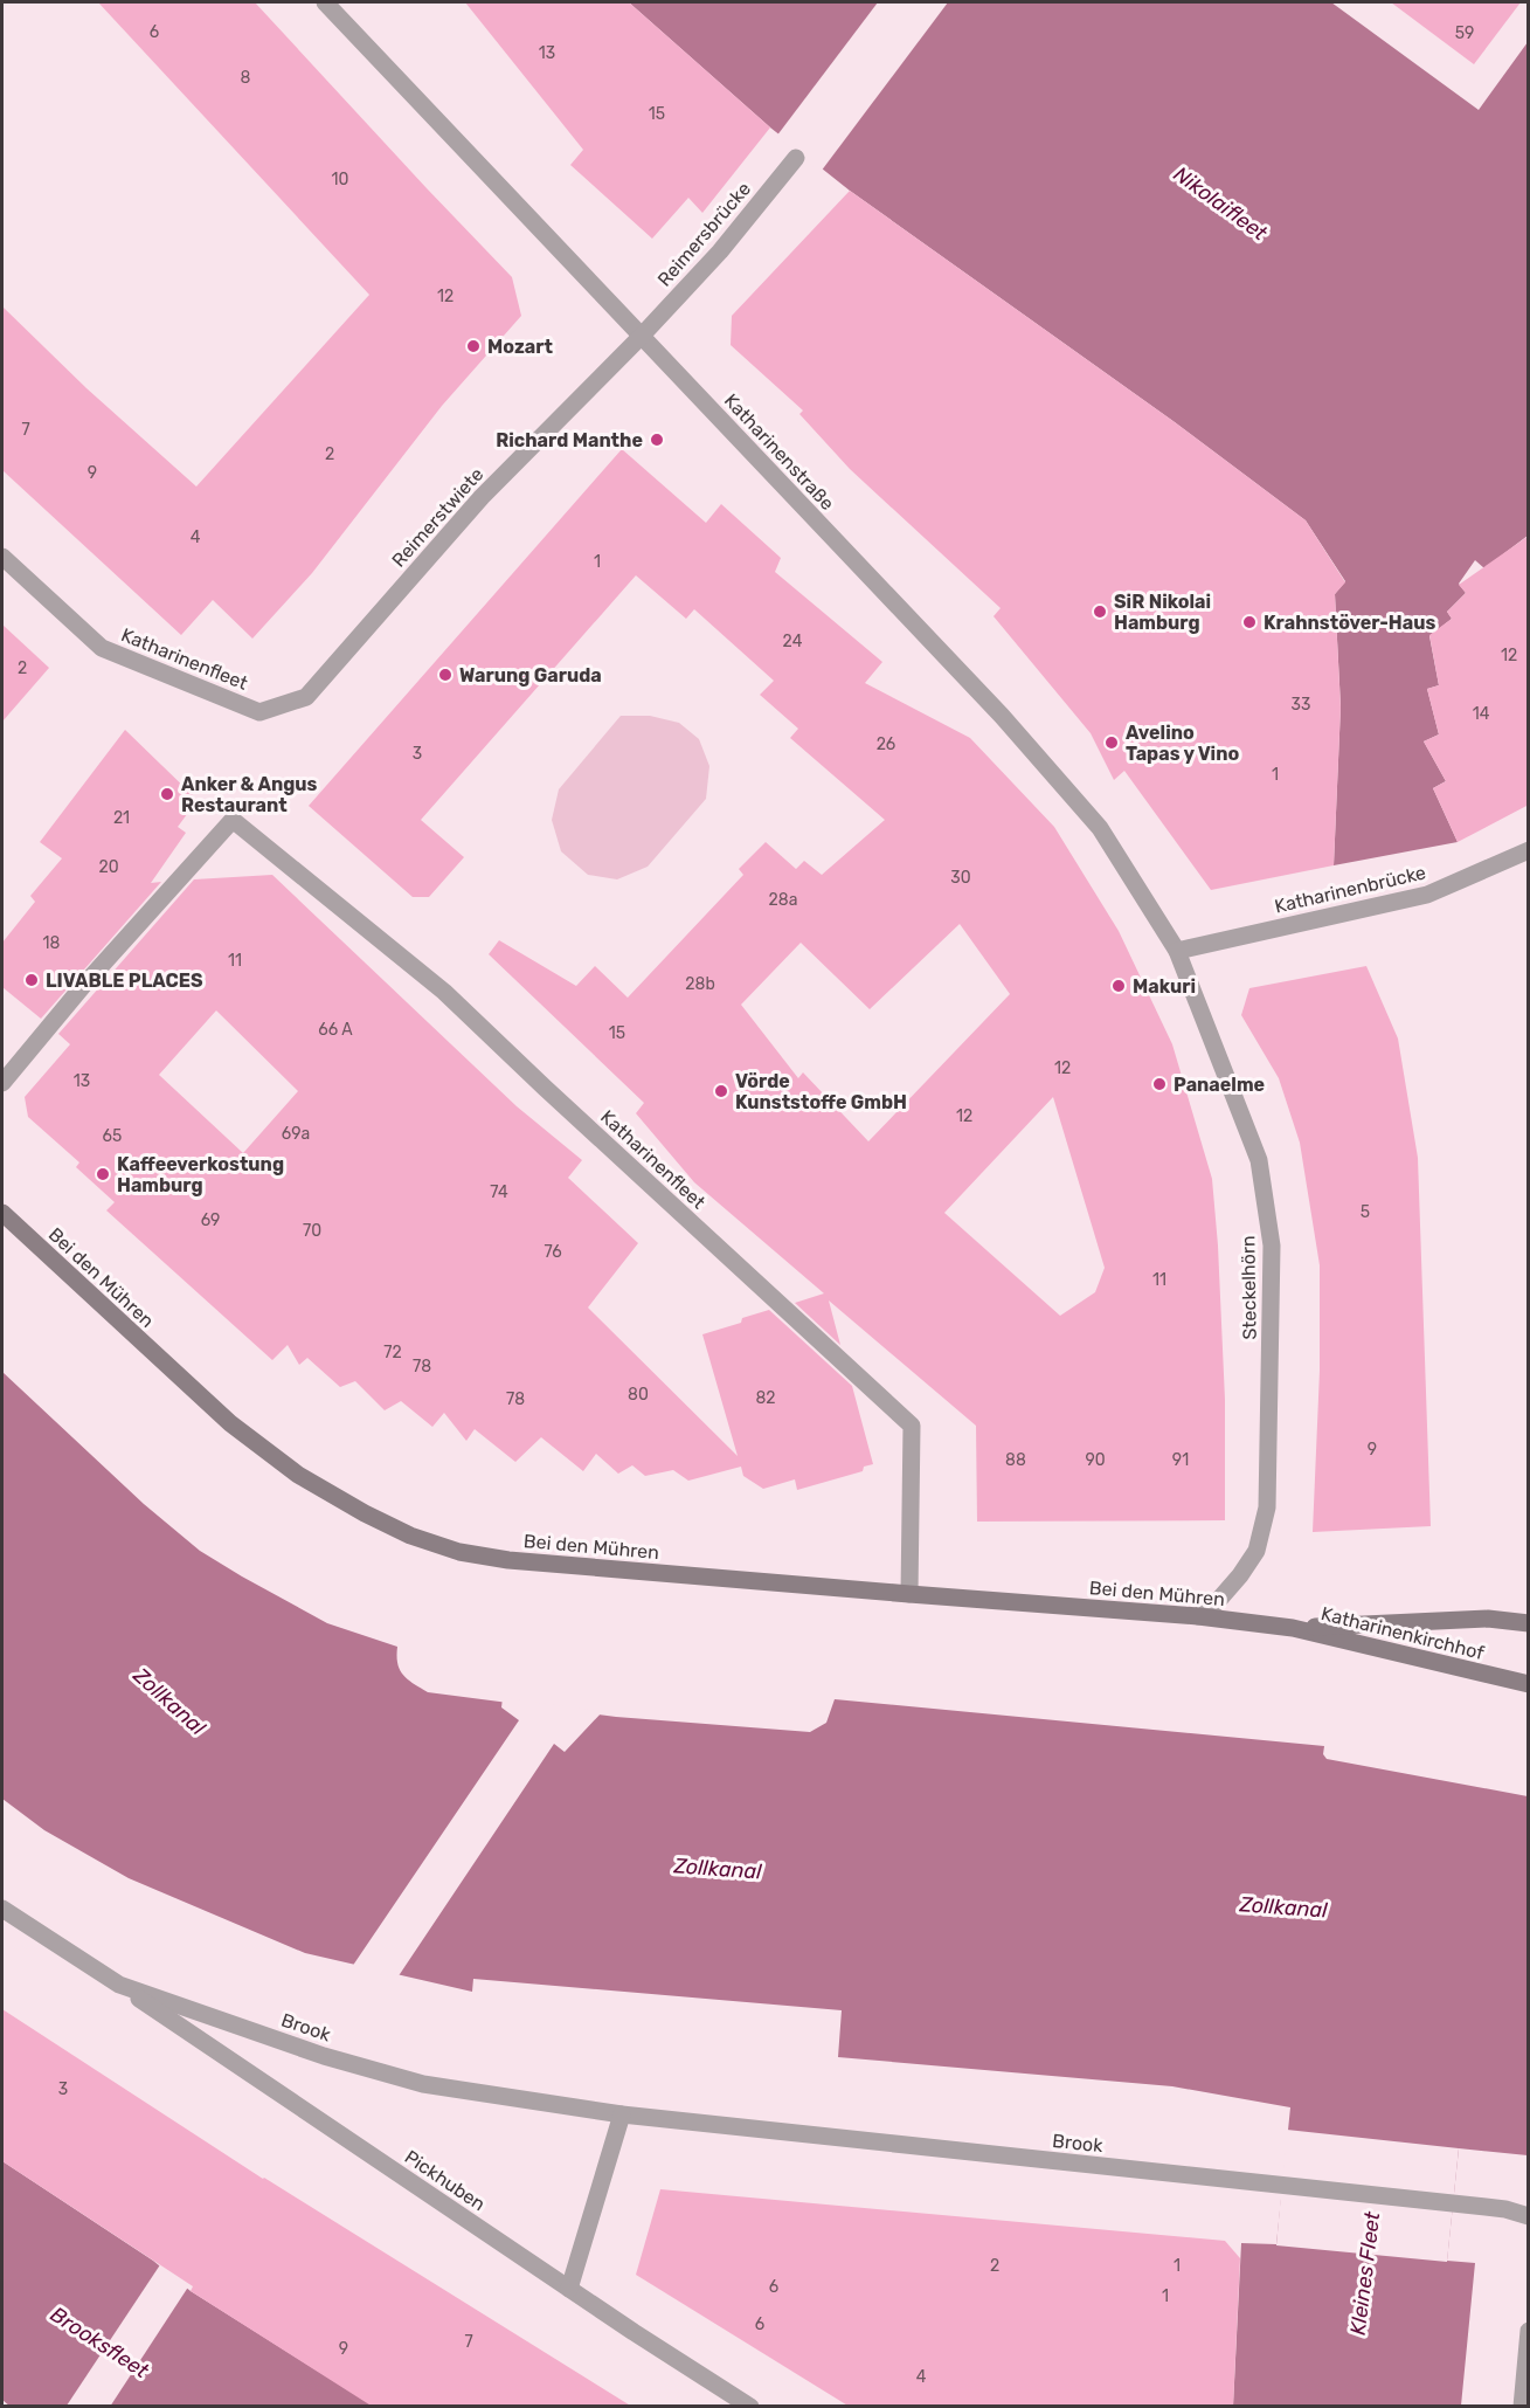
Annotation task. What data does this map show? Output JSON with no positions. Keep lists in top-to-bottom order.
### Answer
{
  "streets": {
    "main road": ["Bei den Mühren", "Katharinenkirchhof"],
    "street": [
      "Reimersbrücke",
      "Katharinenstraße",
      "Reimerstwiete",
      "Katharinenfleet",
      "Katharinenbrücke",
      "Steckelhörn",
      "Brook",
      "Pickhuben"
    ]
  },
  "crossings": [
    ["Reimersbrücke", "Katharinenstraße"],
    ["Reimersbrücke", "Reimerstwiete"],
    ["Katharinenstraße", "Reimerstwiete"],
    ["Katharinenstraße", "Katharinenbrücke"],
    ["Katharinenstraße", "Steckelhörn"],
    ["Reimerstwiete", "Katharinenfleet"],
    ["Katharinenfleet", "Bei den Mühren"],
    ["Katharinenbrücke", "Steckelhörn"],
    ["Bei den Mühren", "Steckelhörn"],
    ["Bei den Mühren", "Katharinenkirchhof"],
    ["Brook", "Pickhuben"]
  ],
  "water": [
    "Nikolaifleet",
    "Zollkanal",
    "Kleines Fleet",
    "Brooksfleet"
  ],
  "places": [
    "Mozart",
    "Richard Manthe",
    "SiR Nikolai Hamburg",
    "Krahnstöver-Haus",
    "Warung Garuda",
    "Avelino Tapas y Vino",
    "Anker & Angus Restaurant",
    "LIVABLE PLACES",
    "Makuri",
    "Panaelme",
    "Vörde Kunststoffe GmbH",
    "Kaffeeverkostung Hamburg"
  ],
  "house_numbers": [
    "6",
    "59",
    "13",
    "8",
    "15",
    "10",
    "12",
    "7",
    "2",
    "9",
    "4",
    "1",
    "24",
    "12",
    "2",
    "33",
    "14",
    "26",
    "3",
    "1",
    "21",
    "20",
    "30",
    "28a",
    "18",
    "11",
    "28b",
    "66 A",
    "15",
    "12",
    "13",
    "12",
    "69a",
    "65",
    "74",
    "5",
    "69",
    "70",
    "76",
    "11",
    "72",
    "78",
    "80",
    "82",
    "78",
    "9",
    "88",
    "90",
    "91",
    "3",
    "2",
    "1",
    "6",
    "1",
    "6",
    "7",
    "9",
    "4"
  ]
}
